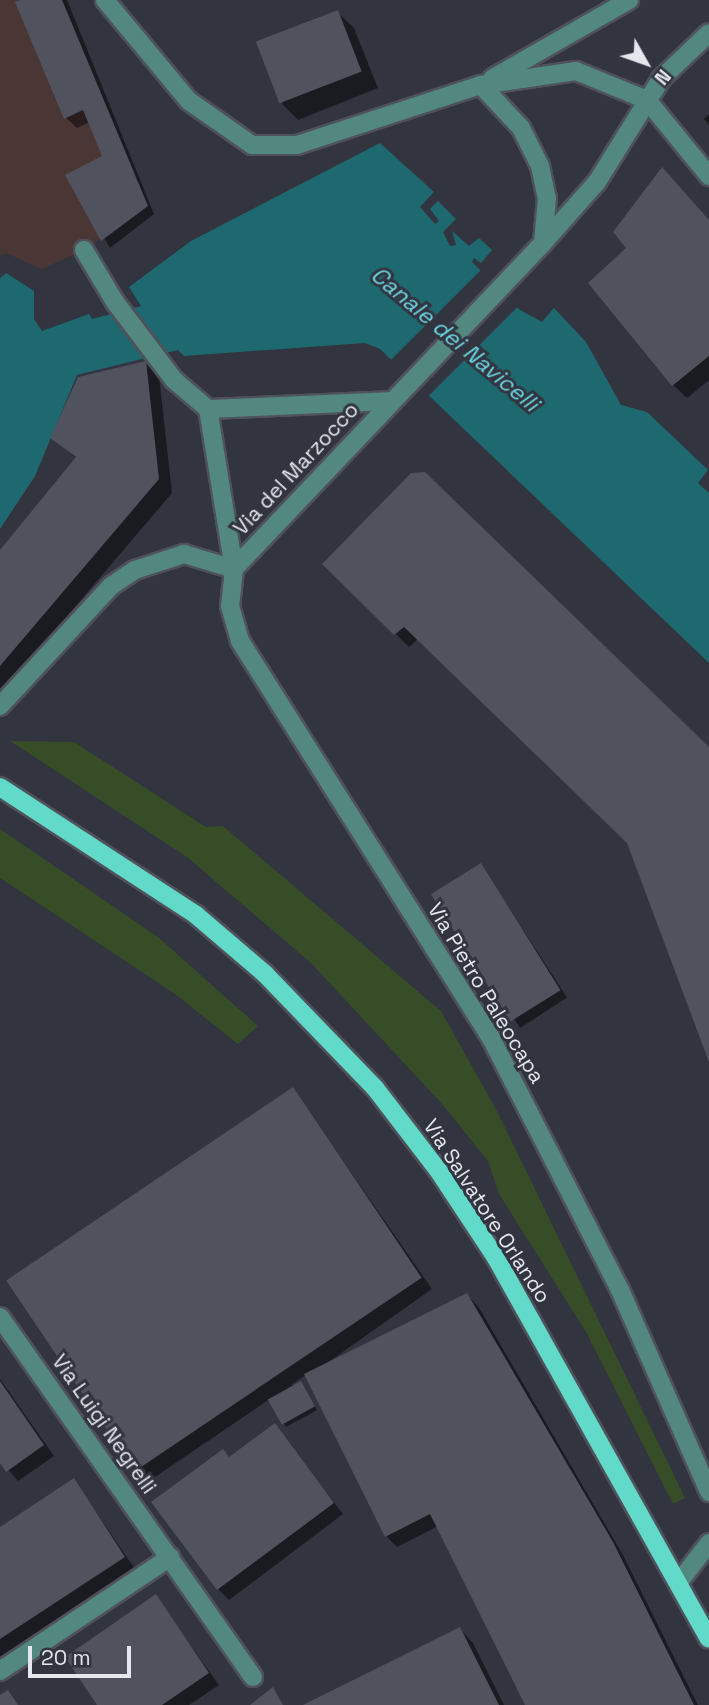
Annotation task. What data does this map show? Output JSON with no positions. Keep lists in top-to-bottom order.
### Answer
{
  "streets": {
    "main road": ["Via Salvatore Orlando"],
    "street": ["Via del Marzocco", "Via Pietro Paleocapa", "Via Luigi Negrelli"]
  },
  "crossings": [
    ["Via del Marzocco", "Via Pietro Paleocapa"]
  ],
  "water": ["Canale dei Navicelli"],
  "scale_bar": "20 m",
  "north": "bottom right"
}
